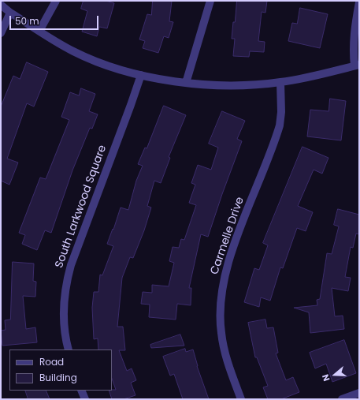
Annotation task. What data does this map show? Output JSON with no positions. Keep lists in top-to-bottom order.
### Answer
{
  "streets": {
    "street": ["South Larkwood Square", "Carmelle Drive"]
  },
  "legend": ["Road", "Building"],
  "scale_bar": "50 m",
  "north": "left"
}
